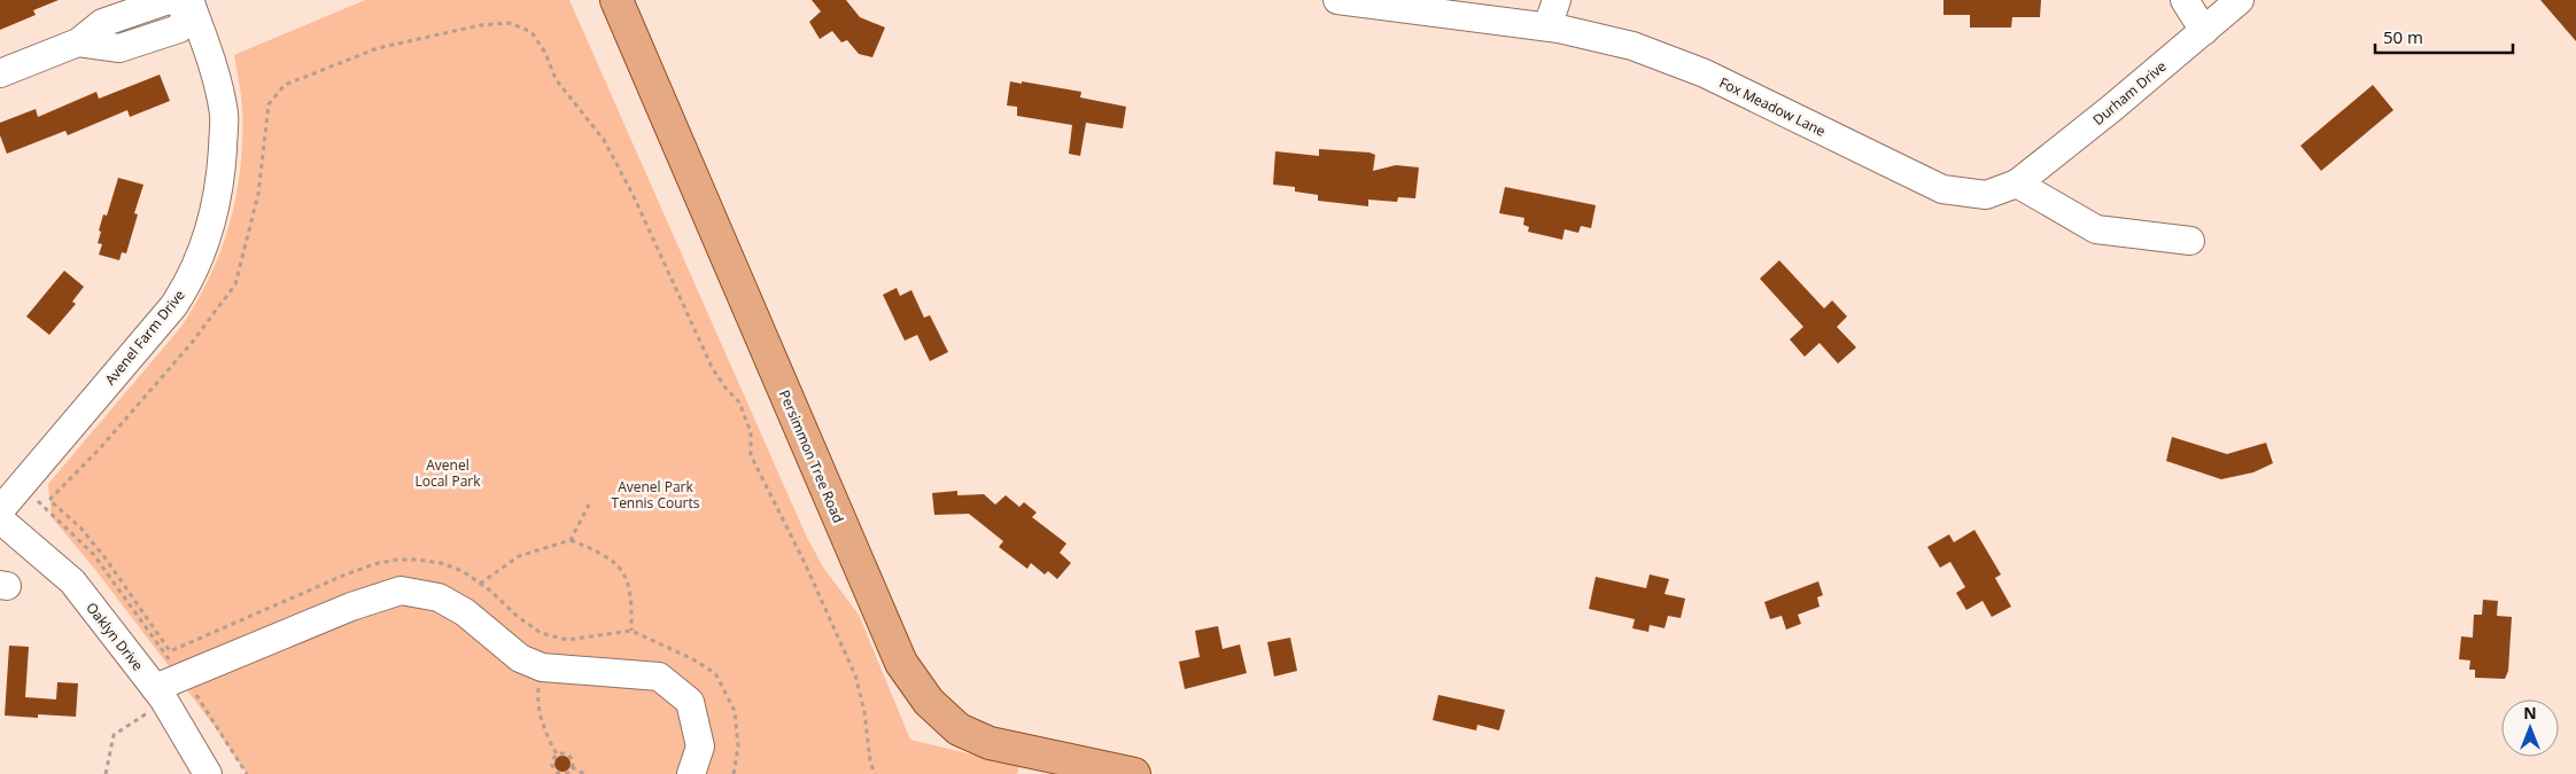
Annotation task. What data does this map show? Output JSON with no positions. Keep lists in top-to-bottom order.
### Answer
{
  "streets": {
    "main road": ["Persimmon Tree Road"],
    "street": [
      "Durham Drive",
      "Fox Meadow Lane",
      "Avenel Farm Drive",
      "Oaklyn Drive"
    ]
  },
  "crossings": [
    ["Durham Drive", "Fox Meadow Lane"]
  ],
  "parks": ["Avenel Local Park", "Avenel Park Tennis Courts"],
  "scale_bar": "50 m",
  "north": "top"
}
